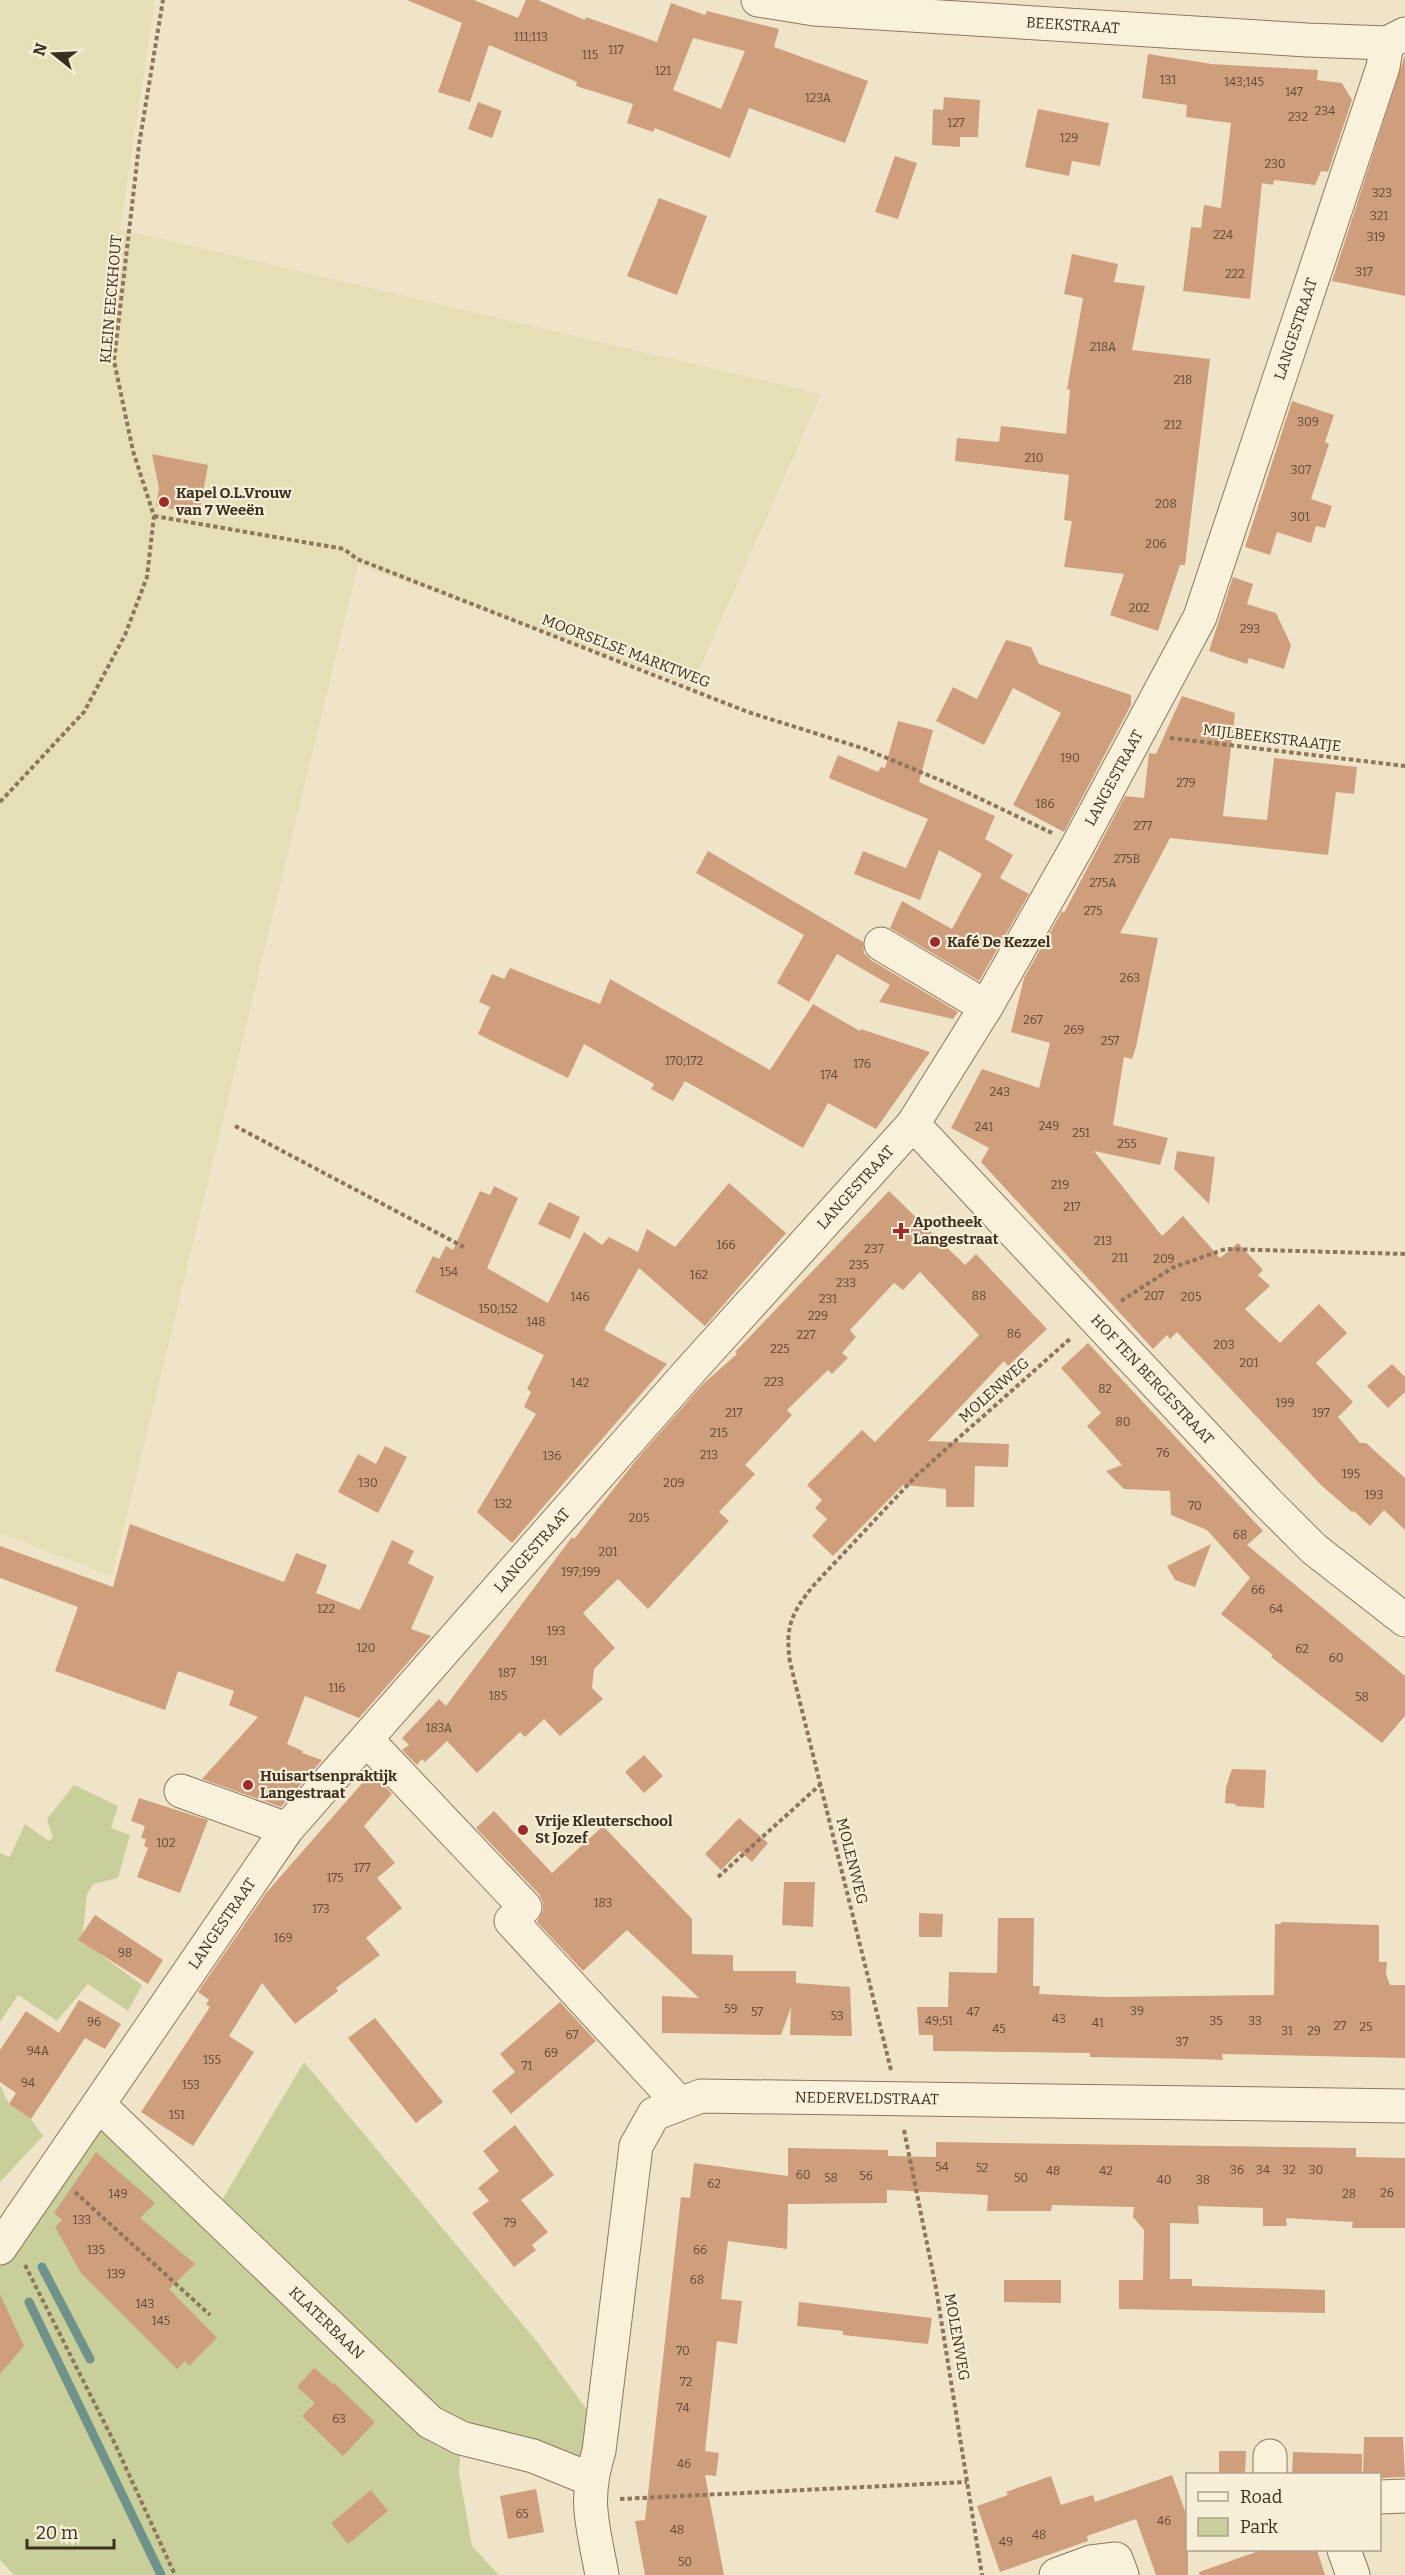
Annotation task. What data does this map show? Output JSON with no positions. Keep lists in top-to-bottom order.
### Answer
{
  "streets": {
    "street": [
      "BEEKSTRAAT",
      "LANGESTRAAT",
      "HOF TEN BERGESTRAAT",
      "NEDERVELDSTRAAT",
      "KLATERBAAN"
    ],
    "path": [
      "KLEIN EECKHOUT",
      "MOORSELSE MARKTWEG",
      "MIJLBEEKSTRAATJE",
      "MOLENWEG"
    ]
  },
  "crossings": [
    ["BEEKSTRAAT", "LANGESTRAAT"],
    ["KLEIN EECKHOUT", "MOORSELSE MARKTWEG"],
    ["LANGESTRAAT", "MOORSELSE MARKTWEG"],
    ["LANGESTRAAT", "MIJLBEEKSTRAATJE"],
    ["LANGESTRAAT", "HOF TEN BERGESTRAAT"],
    ["LANGESTRAAT", "KLATERBAAN"],
    ["HOF TEN BERGESTRAAT", "MOLENWEG"],
    ["MOLENWEG", "NEDERVELDSTRAAT"],
    ["NEDERVELDSTRAAT", "KLATERBAAN"]
  ],
  "places": {
    "other": [
      "Kapel O.L.Vrouw van 7 Weeën",
      "Kafé De Kezzel",
      "Huisartsenpraktijk Langestraat",
      "Vrije Kleuterschool St Jozef"
    ],
    "health": ["Apotheek Langestraat"]
  },
  "house_numbers": [
    "111;113",
    "117",
    "115",
    "121",
    "131",
    "143;145",
    "147",
    "123A",
    "234",
    "232",
    "127",
    "129",
    "230",
    "323",
    "321",
    "224",
    "319",
    "317",
    "222",
    "218A",
    "218",
    "309",
    "212",
    "210",
    "307",
    "208",
    "301",
    "206",
    "202",
    "293",
    "190",
    "279",
    "186",
    "277",
    "275B",
    "275A",
    "275",
    "263",
    "267",
    "269",
    "257",
    "170;172",
    "176",
    "174",
    "243",
    "249",
    "241",
    "251",
    "255",
    "219",
    "217",
    "213",
    "166",
    "237",
    "211",
    "209",
    "235",
    "154",
    "162",
    "233",
    "88",
    "207",
    "146",
    "205",
    "231",
    "150;152",
    "229",
    "148",
    "86",
    "227",
    "203",
    "225",
    "201",
    "223",
    "142",
    "82",
    "199",
    "217",
    "197",
    "80",
    "215",
    "76",
    "213",
    "136",
    "195",
    "130",
    "209",
    "193",
    "132",
    "70",
    "205",
    "68",
    "201",
    "197;199",
    "66",
    "122",
    "64",
    "193",
    "120",
    "62",
    "60",
    "191",
    "187",
    "116",
    "185",
    "58",
    "183A",
    "102",
    "177",
    "175",
    "183",
    "173",
    "169",
    "98",
    "59",
    "39",
    "57",
    "47",
    "53",
    "43",
    "49;51",
    "35",
    "33",
    "96",
    "41",
    "27",
    "25",
    "45",
    "31",
    "29",
    "67",
    "37",
    "94A",
    "69",
    "155",
    "71",
    "94",
    "153",
    "151",
    "54",
    "52",
    "36",
    "34",
    "32",
    "30",
    "48",
    "42",
    "60",
    "56",
    "58",
    "50",
    "40",
    "38",
    "62",
    "26",
    "149",
    "28",
    "133",
    "79",
    "135",
    "66",
    "139",
    "68",
    "143",
    "145",
    "70",
    "72",
    "74",
    "63",
    "46",
    "65",
    "46",
    "48",
    "48",
    "49",
    "50"
  ],
  "legend": ["Road", "Park"],
  "scale_bar": "20 m",
  "north": "left"
}
